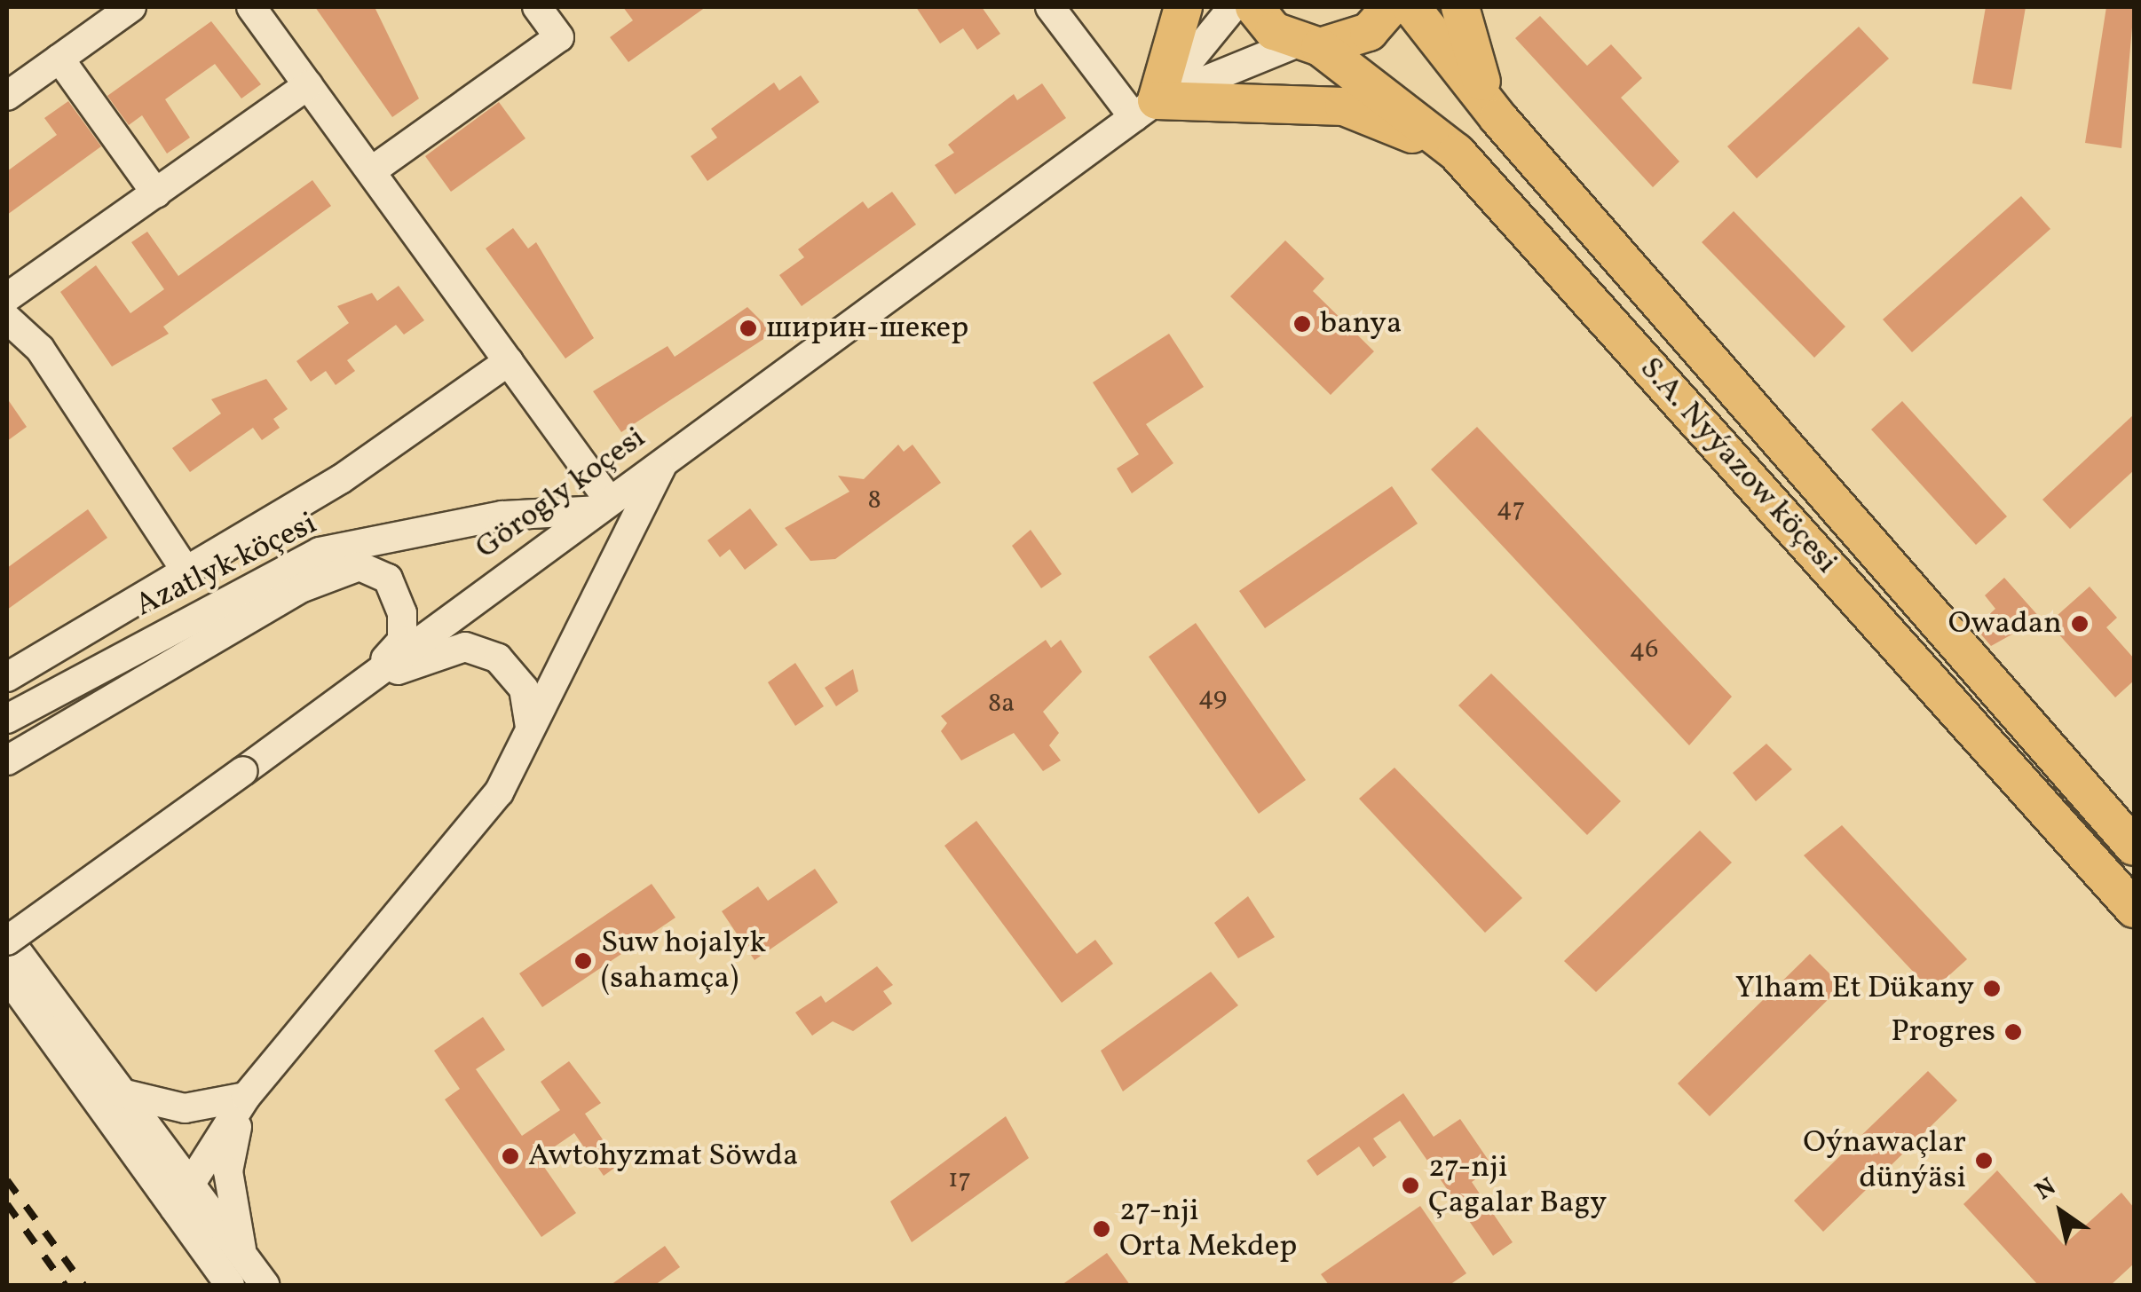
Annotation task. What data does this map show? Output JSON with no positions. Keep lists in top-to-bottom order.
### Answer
{
  "streets": {
    "main road": ["S.A. Nyýazow köçesi"],
    "street": ["Görogly koçesi", "Azatlyk köçesi"]
  },
  "crossings": [
    ["Görogly koçesi", "Azatlyk köçesi"]
  ],
  "places": [
    "banya",
    "ширин-шекер",
    "Owadan",
    "Suw hojalyk (sahamça)",
    "Ylham Et Dükany",
    "Progres",
    "Awtohyzmat Söwda",
    "Oýnawaçlar dünýäsi",
    "27-nji Çagalar Bagy",
    "27-nji Orta Mekdep"
  ],
  "house_numbers": [
    "8",
    "47",
    "46",
    "49",
    "8a",
    "17"
  ],
  "north": "top left"
}
